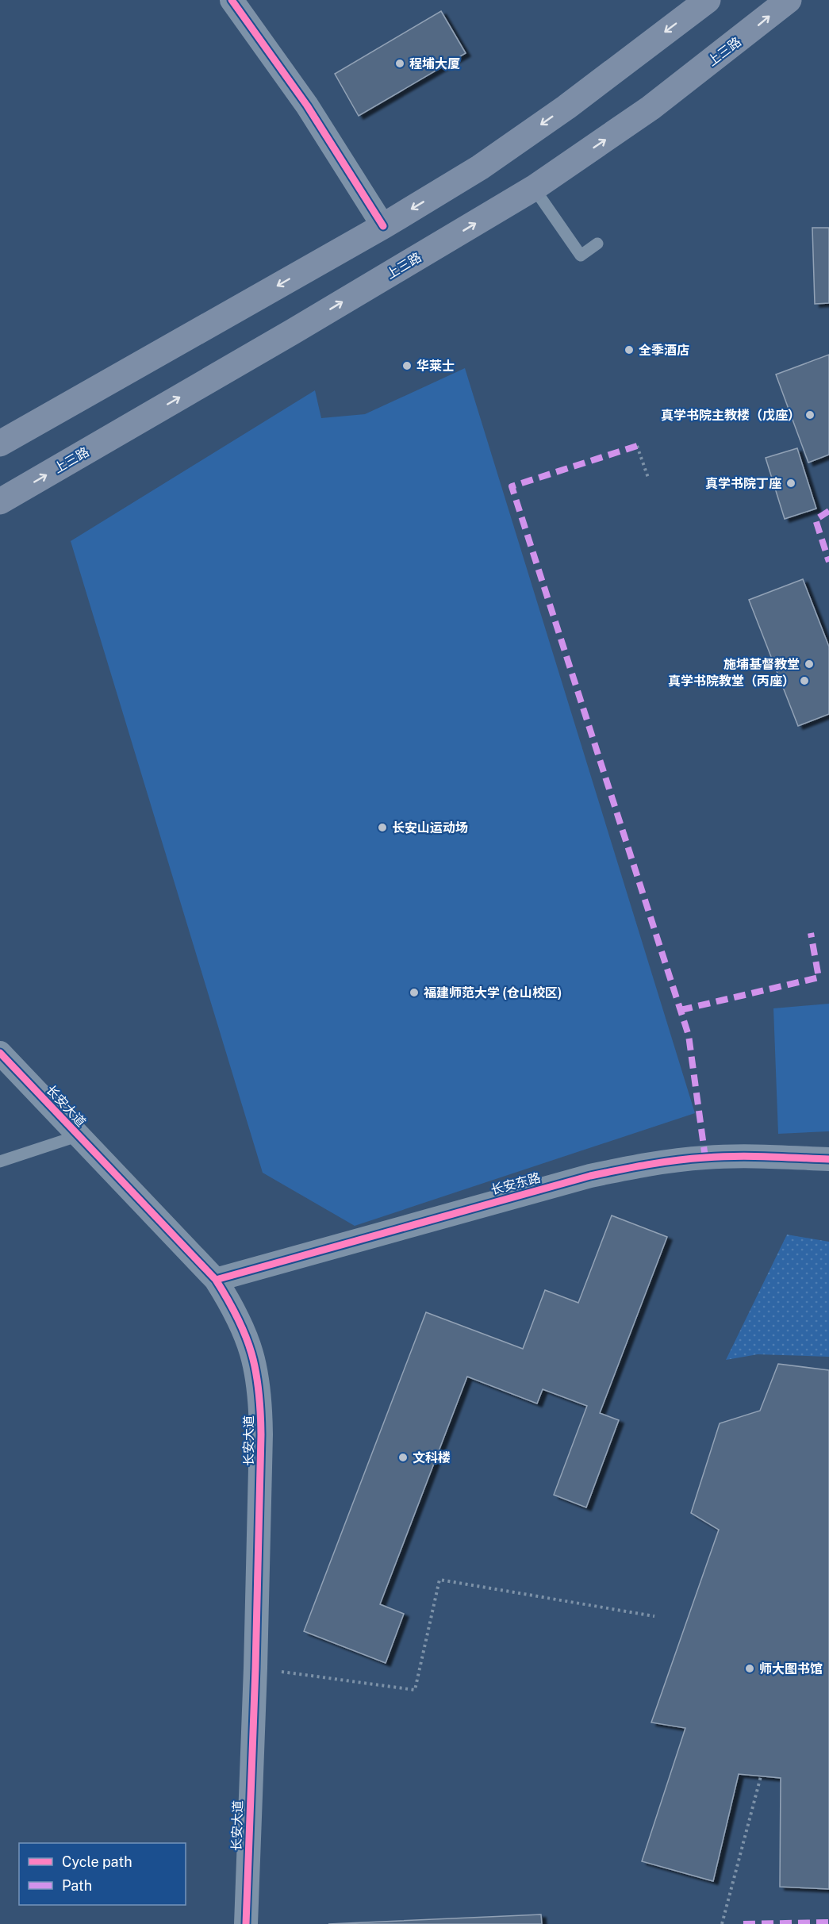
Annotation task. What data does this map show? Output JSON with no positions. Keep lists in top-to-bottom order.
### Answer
{
  "streets": {
    "main road": ["上三路"],
    "street": ["长安大道", "长安东路"]
  },
  "crossings": [
    ["长安大道", "长安东路"]
  ],
  "places": [
    "程埔大厦",
    "全季酒店",
    "华莱士",
    "真学书院主教楼（戊座）",
    "真学书院丁座",
    "施埔基督教堂",
    "真学书院教堂（丙座）",
    "长安山运动场",
    "福建师范大学 (仓山校区)",
    "文科楼",
    "师大图书馆"
  ],
  "legend": ["Cycle path", "Path"]
}
